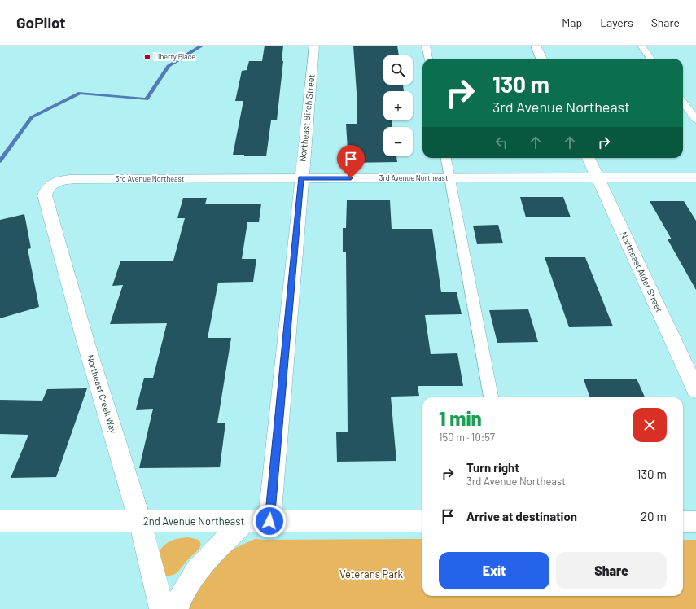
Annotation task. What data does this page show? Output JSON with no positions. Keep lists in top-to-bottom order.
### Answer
{
  "streets": {
    "street": [
      "Northeast Birch Street",
      "3rd Avenue Northeast",
      "Northeast Alder Street",
      "Northeast Creek Way",
      "2nd Avenue Northeast"
    ]
  },
  "crossings": [
    ["Northeast Birch Street", "3rd Avenue Northeast"],
    ["Northeast Birch Street", "2nd Avenue Northeast"],
    ["3rd Avenue Northeast", "Northeast Alder Street"],
    ["3rd Avenue Northeast", "Northeast Creek Way"],
    ["Northeast Creek Way", "2nd Avenue Northeast"]
  ],
  "parks": ["Veterans Park"],
  "places": ["Liberty Place"],
  "page": {
    "header": "GoPilot",
    "nav": ["Map", "Layers", "Share"],
    "map_buttons": ["+", "−"],
    "turn": ["130 m", "3rd Avenue Northeast"],
    "heading": ["1 min", "150 m · 10:57"],
    "list": [
      {
        "name": "Turn right",
        "note": "3rd Avenue Northeast",
        "value": "130 m"
      },
      {
        "name": "Arrive at destination",
        "value": "20 m"
      }
    ],
    "buttons": ["Exit", "Share"]
  }
}
